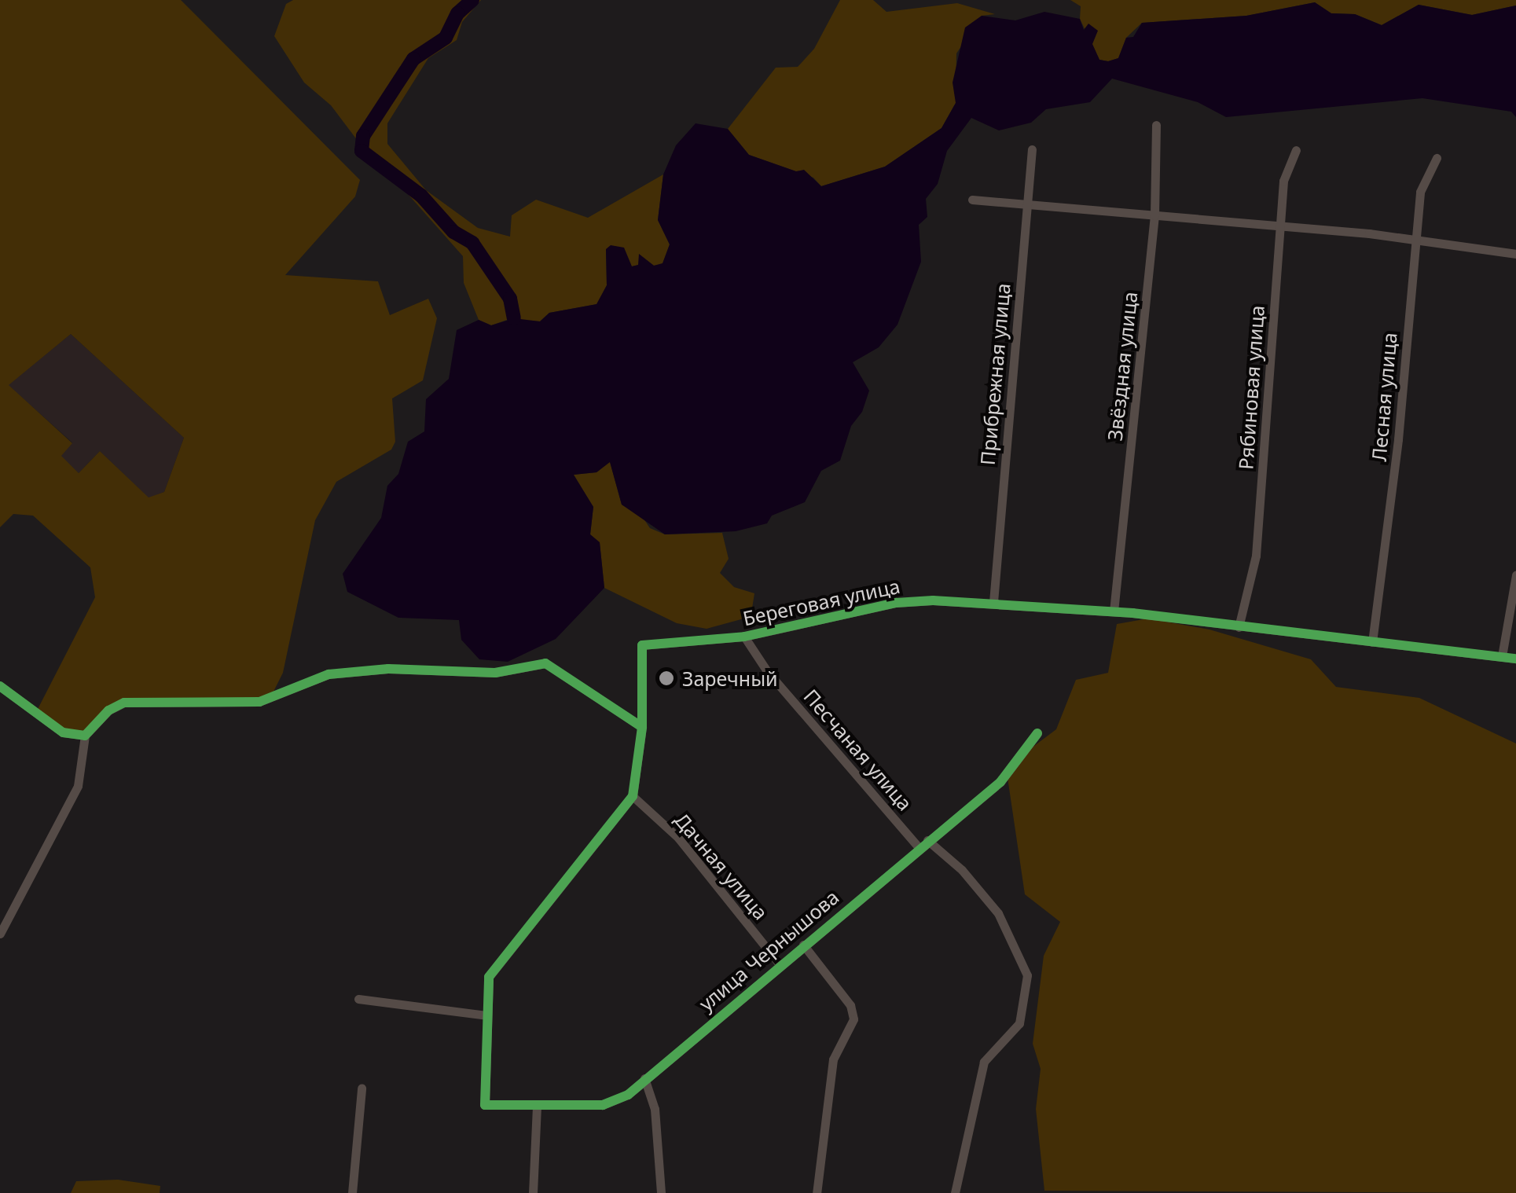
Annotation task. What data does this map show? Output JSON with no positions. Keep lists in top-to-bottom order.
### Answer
{
  "streets": {
    "street": [
      "Звёздная улица",
      "Прибрежная улица",
      "Рябиновая улица",
      "Лесная улица",
      "Береговая улица",
      "Песчаная улица",
      "Дачная улица",
      "улица Чернышова"
    ]
  },
  "crossings": [
    ["Звёздная улица", "Береговая улица"],
    ["Прибрежная улица", "Береговая улица"],
    ["Рябиновая улица", "Береговая улица"],
    ["Лесная улица", "Береговая улица"],
    ["Береговая улица", "Песчаная улица"],
    ["Береговая улица", "Дачная улица"],
    ["Песчаная улица", "улица Чернышова"],
    ["Дачная улица", "улица Чернышова"]
  ],
  "places": ["Заречный"]
}
